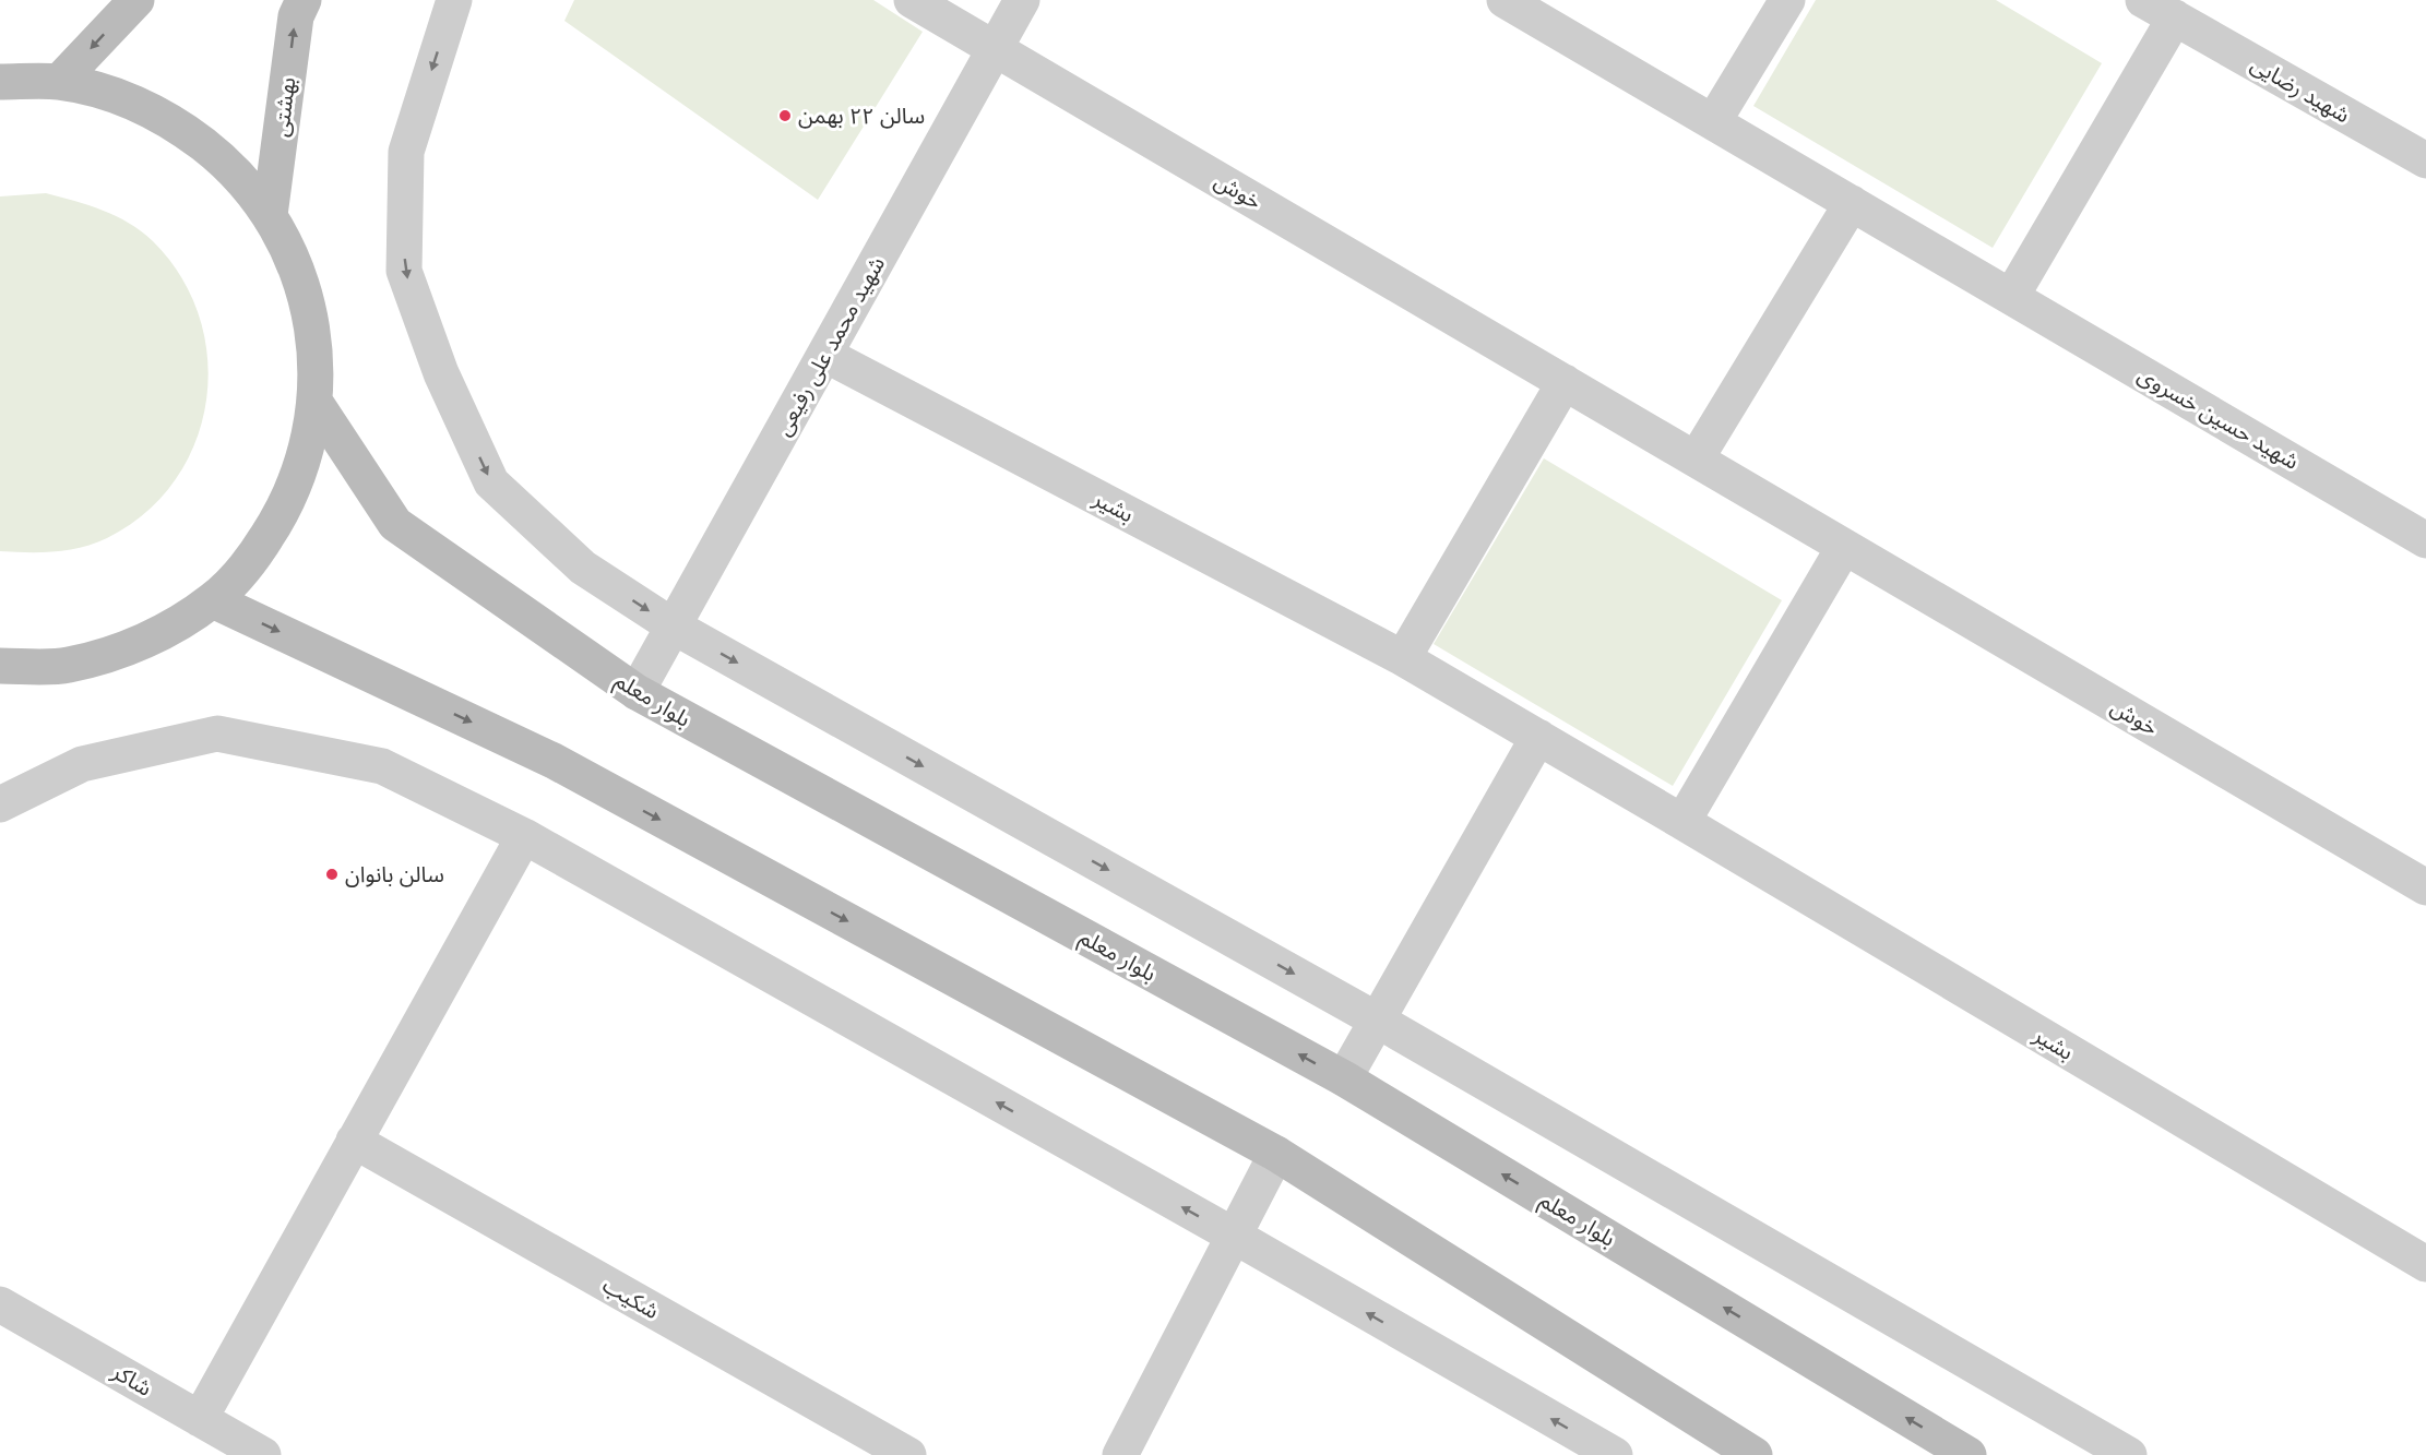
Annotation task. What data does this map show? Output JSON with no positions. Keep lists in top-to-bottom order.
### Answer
{
  "streets": {
    "main road": ["بهشتی", "بلوار معلم"],
    "street": [
      "شهید رضایی",
      "خوش",
      "شهید محمد علی رفیعی",
      "شهید حسین خسروی",
      "بشیر",
      "شکیب",
      "شاکر"
    ]
  },
  "crossings": [
    ["خوش", "شهید محمد علی رفیعی"],
    ["شهید محمد علی رفیعی", "بشیر"],
    ["شهید محمد علی رفیعی", "بلوار معلم"]
  ],
  "one_way": ["بهشتی"],
  "places": ["سالن ۲۲ بهمن", "سالن بانوان"]
}
